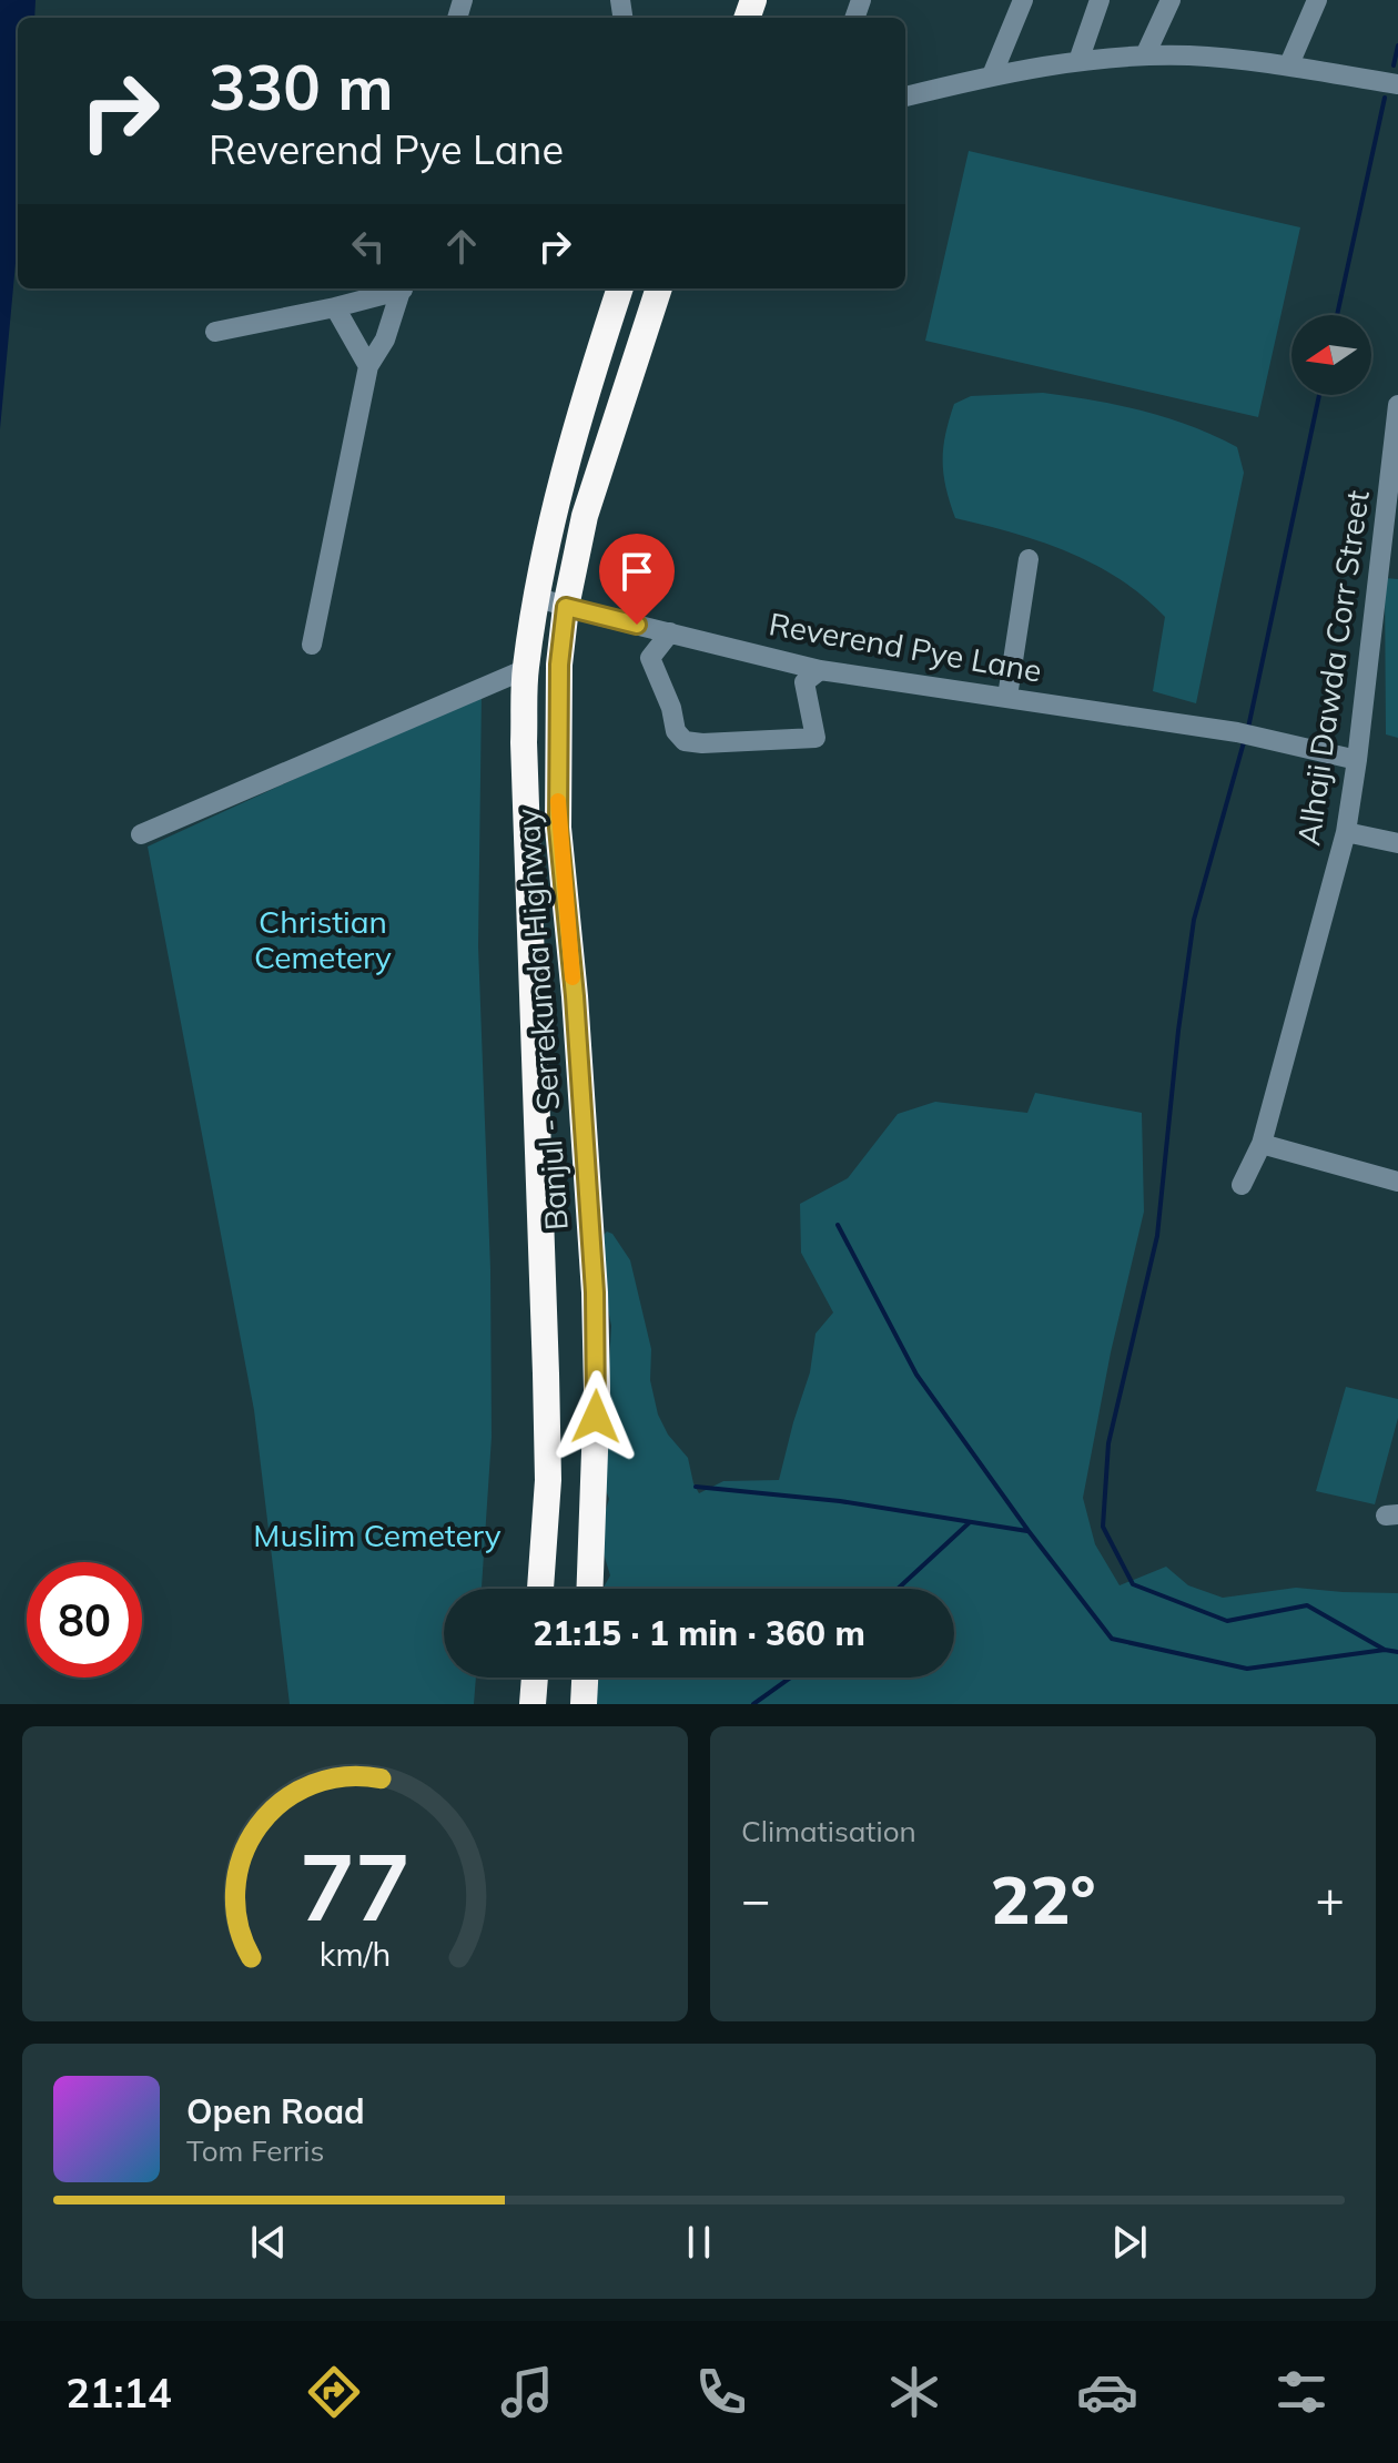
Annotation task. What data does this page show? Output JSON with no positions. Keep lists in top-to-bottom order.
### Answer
{
  "streets": {
    "highway": ["Banjul - Serrekunda Highway"],
    "street": ["Reverend Pye Lane", "Alhaji Dawda Corr Street"]
  },
  "crossings": [
    ["Reverend Pye Lane", "Alhaji Dawda Corr Street"],
    ["Reverend Pye Lane", "Banjul - Serrekunda Highway"]
  ],
  "parks": ["Christian Cemetery", "Muslim Cemetery"],
  "north": "left",
  "page": {
    "turn": ["330 m", "Reverend Pye Lane"],
    "limit": "80",
    "trip": "21:15 · 1 min · 360 m",
    "tile": "Climatisation",
    "heat": ["−", "22°", "+"],
    "song": ["Open Road", "Tom Ferris"],
    "tabs": "21:14",
    "gauge": ["77", "km/h"]
  }
}
